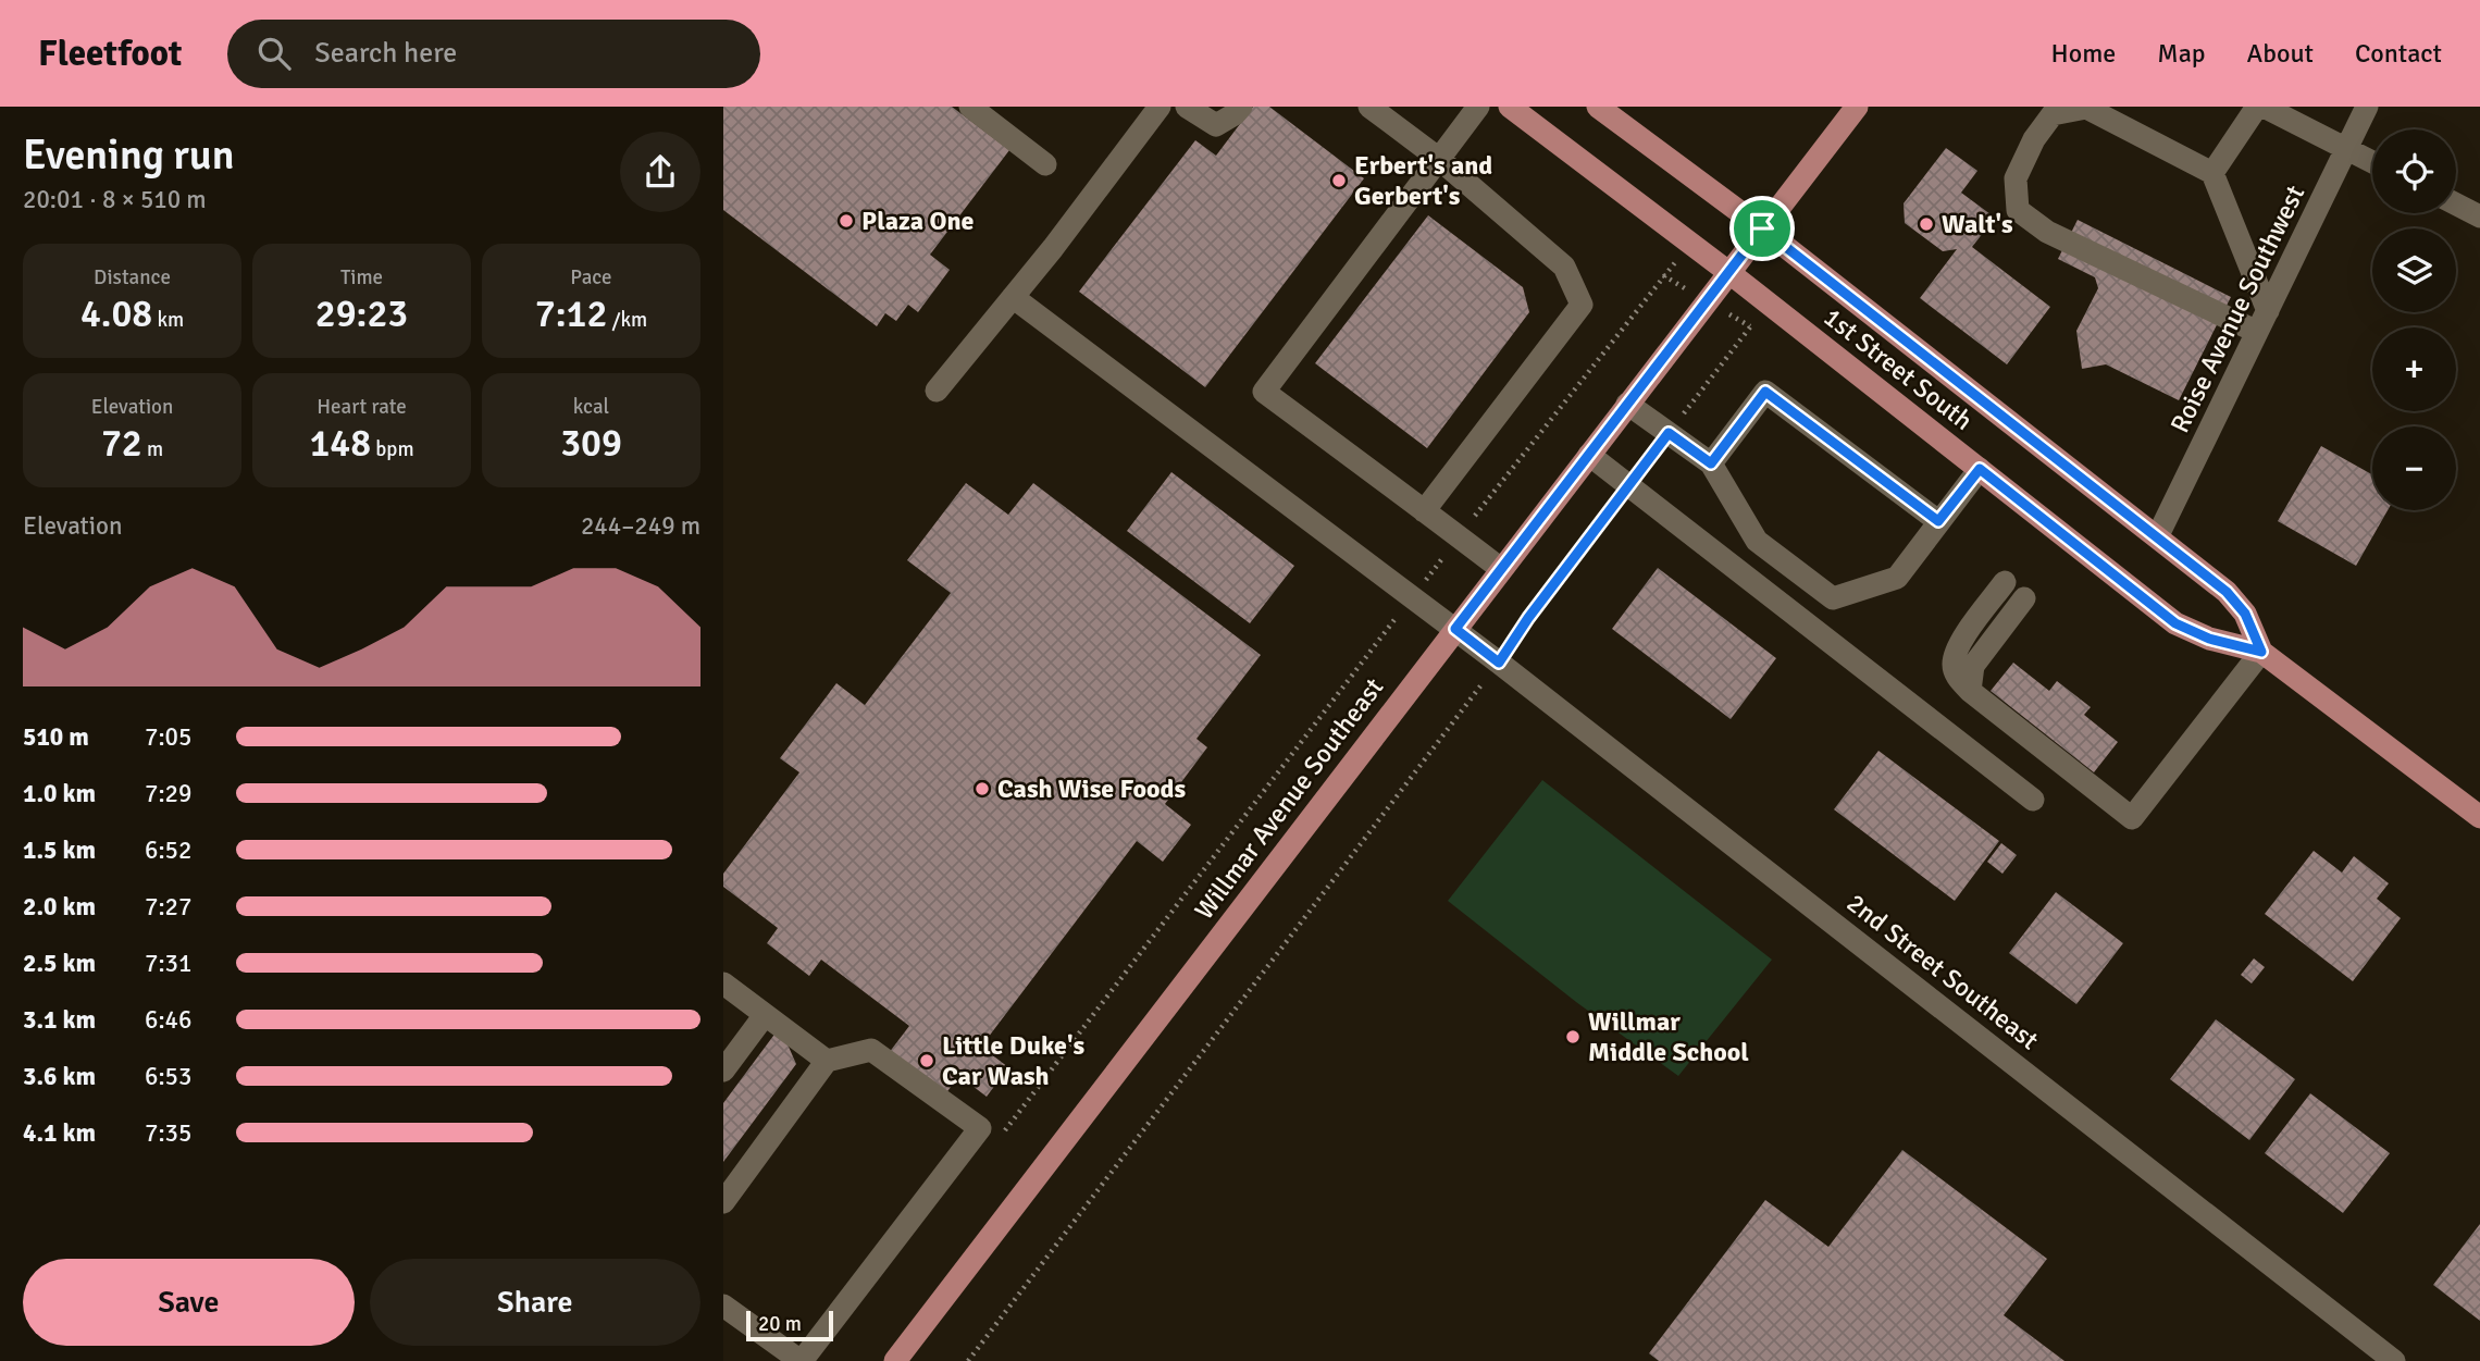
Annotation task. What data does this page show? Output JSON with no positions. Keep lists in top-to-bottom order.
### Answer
{
  "streets": {
    "main road": ["1st Street South", "Willmar Avenue Southeast"],
    "street": ["Roise Avenue Southwest", "2nd Street Southeast"]
  },
  "crossings": [
    ["Roise Avenue Southwest", "1st Street South"],
    ["1st Street South", "Willmar Avenue Southeast"],
    ["Willmar Avenue Southeast", "2nd Street Southeast"]
  ],
  "places": [
    "Erbert's and Gerbert's",
    "Plaza One",
    "Walt's",
    "Cash Wise Foods",
    "Willmar Middle School",
    "Little Duke's Car Wash"
  ],
  "scale_bar": "20 m",
  "page": {
    "header": "Fleetfoot",
    "search": "Search here",
    "nav": [
      "Home",
      "Map",
      "About",
      "Contact"
    ],
    "heading": ["Evening run", "20:01 · 8 × 510 m"],
    "map_buttons": ["+", "−"],
    "stats": [
      ["Distance", "4.08 km"],
      ["Time", "29:23"],
      ["Pace", "7:12 /km"],
      ["Elevation", "72 m"],
      ["Heart rate", "148 bpm"],
      ["kcal", "309"]
    ],
    "chart": ["Elevation", "244–249 m"],
    "list": [
      {
        "name": "510 m",
        "note": "7:05"
      },
      {
        "name": "1.0 km",
        "note": "7:29"
      },
      {
        "name": "1.5 km",
        "note": "6:52"
      },
      {
        "name": "2.0 km",
        "note": "7:27"
      },
      {
        "name": "2.5 km",
        "note": "7:31"
      },
      {
        "name": "3.1 km",
        "note": "6:46"
      },
      {
        "name": "3.6 km",
        "note": "6:53"
      },
      {
        "name": "4.1 km",
        "note": "7:35"
      }
    ],
    "buttons": ["Save", "Share"],
    "scale": "20 m"
  }
}
